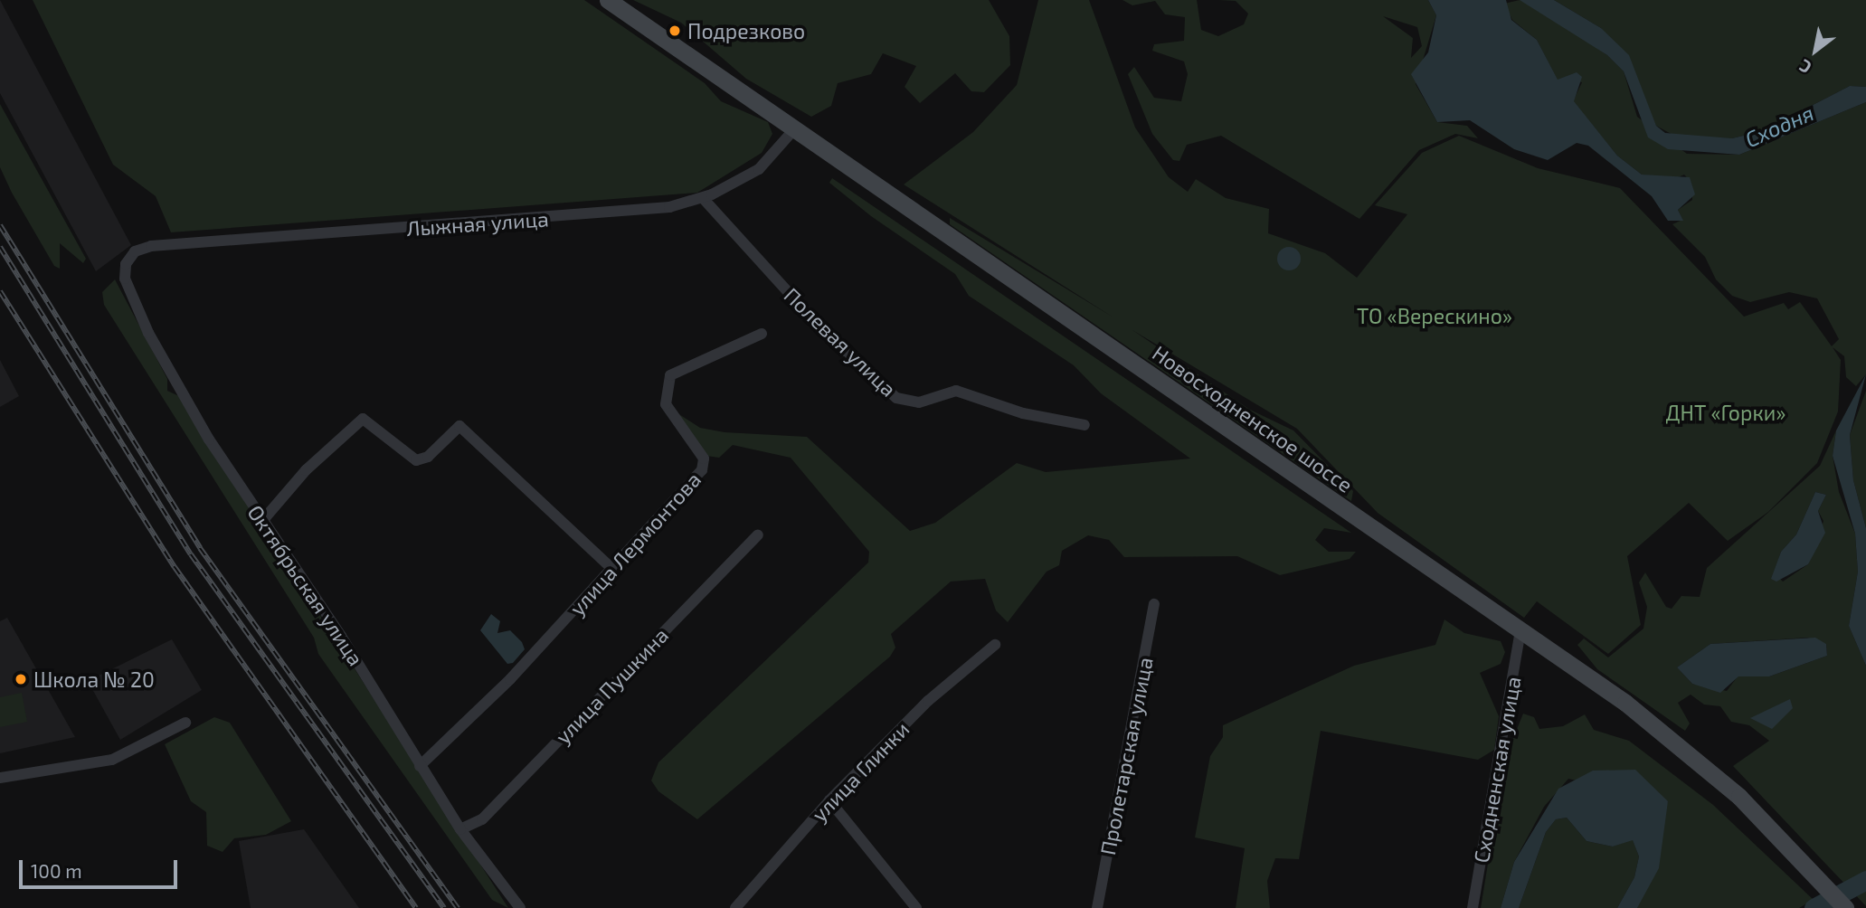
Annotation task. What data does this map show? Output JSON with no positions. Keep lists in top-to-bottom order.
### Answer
{
  "streets": {
    "main road": ["Новосходненское шоссе"],
    "street": [
      "Лыжная улица",
      "Полевая улица",
      "улица Лермонтова",
      "Октябрьская улица",
      "улица Пушкина",
      "Пролетарская улица",
      "Сходненская улица",
      "улица Глинки"
    ]
  },
  "crossings": [
    ["Лыжная улица", "Полевая улица"],
    ["Лыжная улица", "Новосходненское шоссе"],
    ["Лыжная улица", "Октябрьская улица"],
    ["Новосходненское шоссе", "Сходненская улица"],
    ["улица Лермонтова", "Октябрьская улица"],
    ["Октябрьская улица", "улица Пушкина"]
  ],
  "water": ["Сходня"],
  "parks": ["ТО «Верескино»", "ДНТ «Горки»"],
  "places": ["Подрезково", "Школа № 20"],
  "scale_bar": "100 m",
  "north": "bottom left"
}
